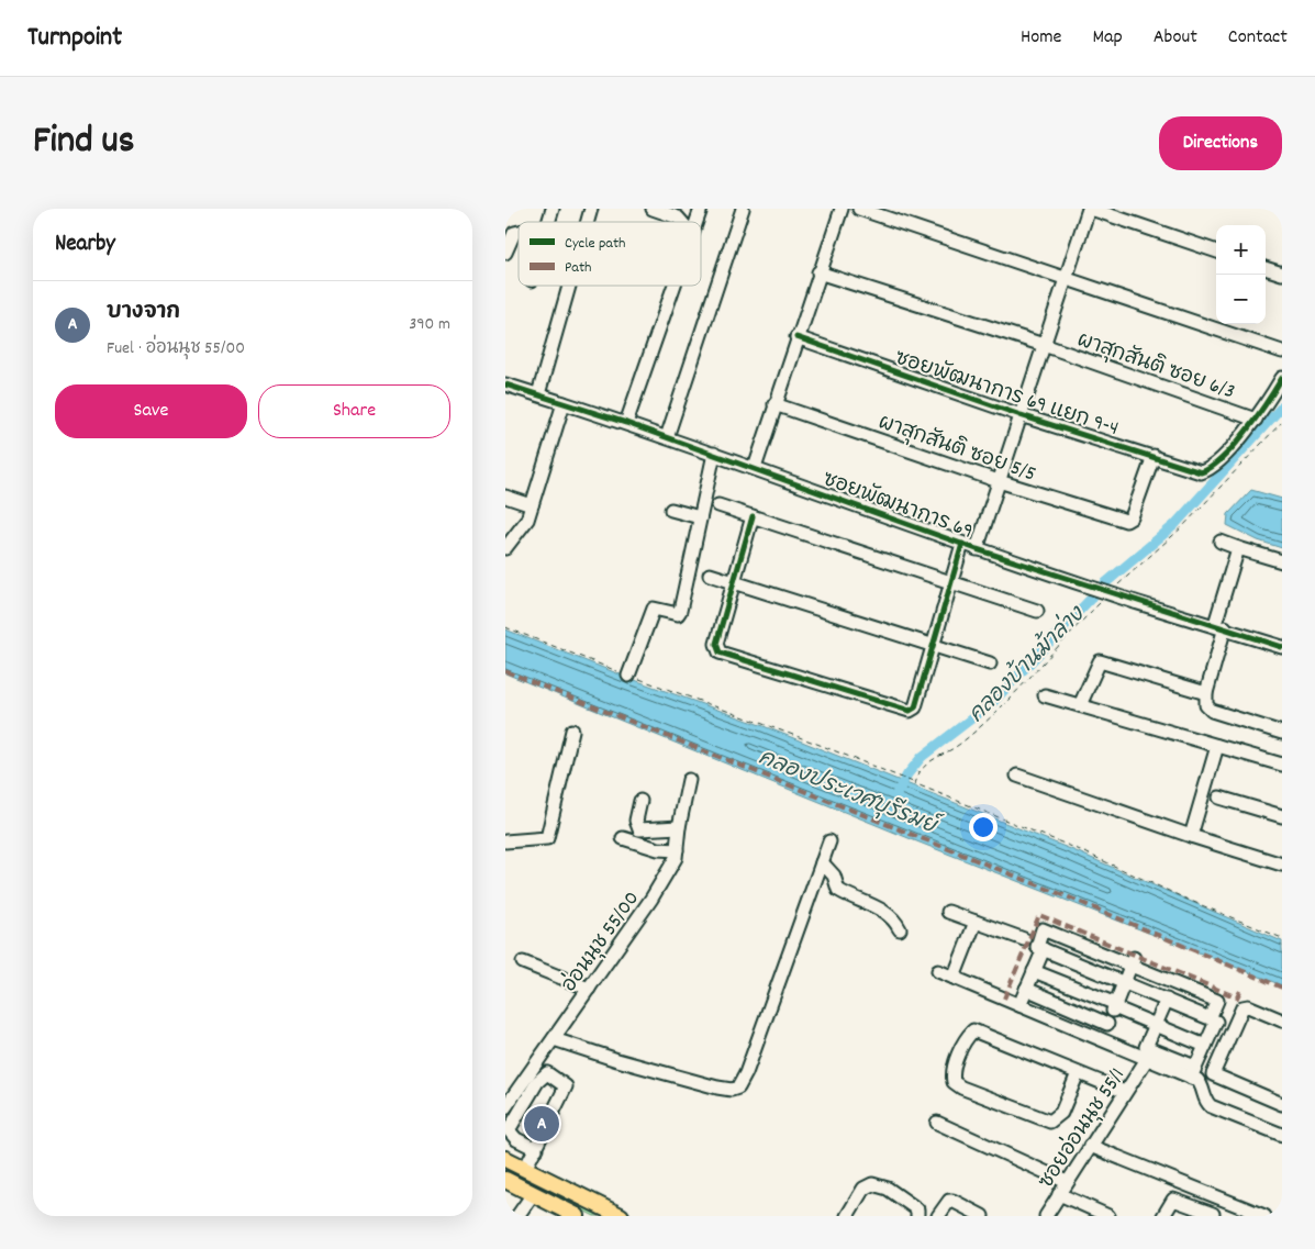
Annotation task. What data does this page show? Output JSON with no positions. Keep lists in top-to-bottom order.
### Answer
{
  "streets": {
    "street": [
      "ผาสุกสันติ ซอย 6/3",
      "ซอยพัฒนาการ 69 แยก 9-4",
      "ผาสุกสันติ ซอย 5/5",
      "ซอยพัฒนาการ 69",
      "อ่อนนุช 55/00",
      "ซอยอ่อนนุช 55/1"
    ]
  },
  "crossings": [
    ["ผาสุกสันติ ซอย 6/3", "ซอยพัฒนาการ 69 แยก 9-4"],
    ["ซอยพัฒนาการ 69 แยก 9-4", "ผาสุกสันติ ซอย 5/5"]
  ],
  "water": ["คลองบ้านม้าล่าง", "คลองประเวศบุรีรมย์"],
  "legend": ["Cycle path", "Path"],
  "page": {
    "header": "Turnpoint",
    "nav": [
      "Home",
      "Map",
      "About",
      "Contact"
    ],
    "title": "Find us",
    "buttons": [
      "Directions",
      ["Save", "Share"]
    ],
    "heading": "Nearby",
    "map_buttons": ["+", "−"],
    "list": [
      {
        "mark": "A",
        "name": "บางจาก",
        "note": "Fuel · อ่อนนุช 55/00",
        "value": "390 m"
      }
    ],
    "pins": "A"
  }
}
